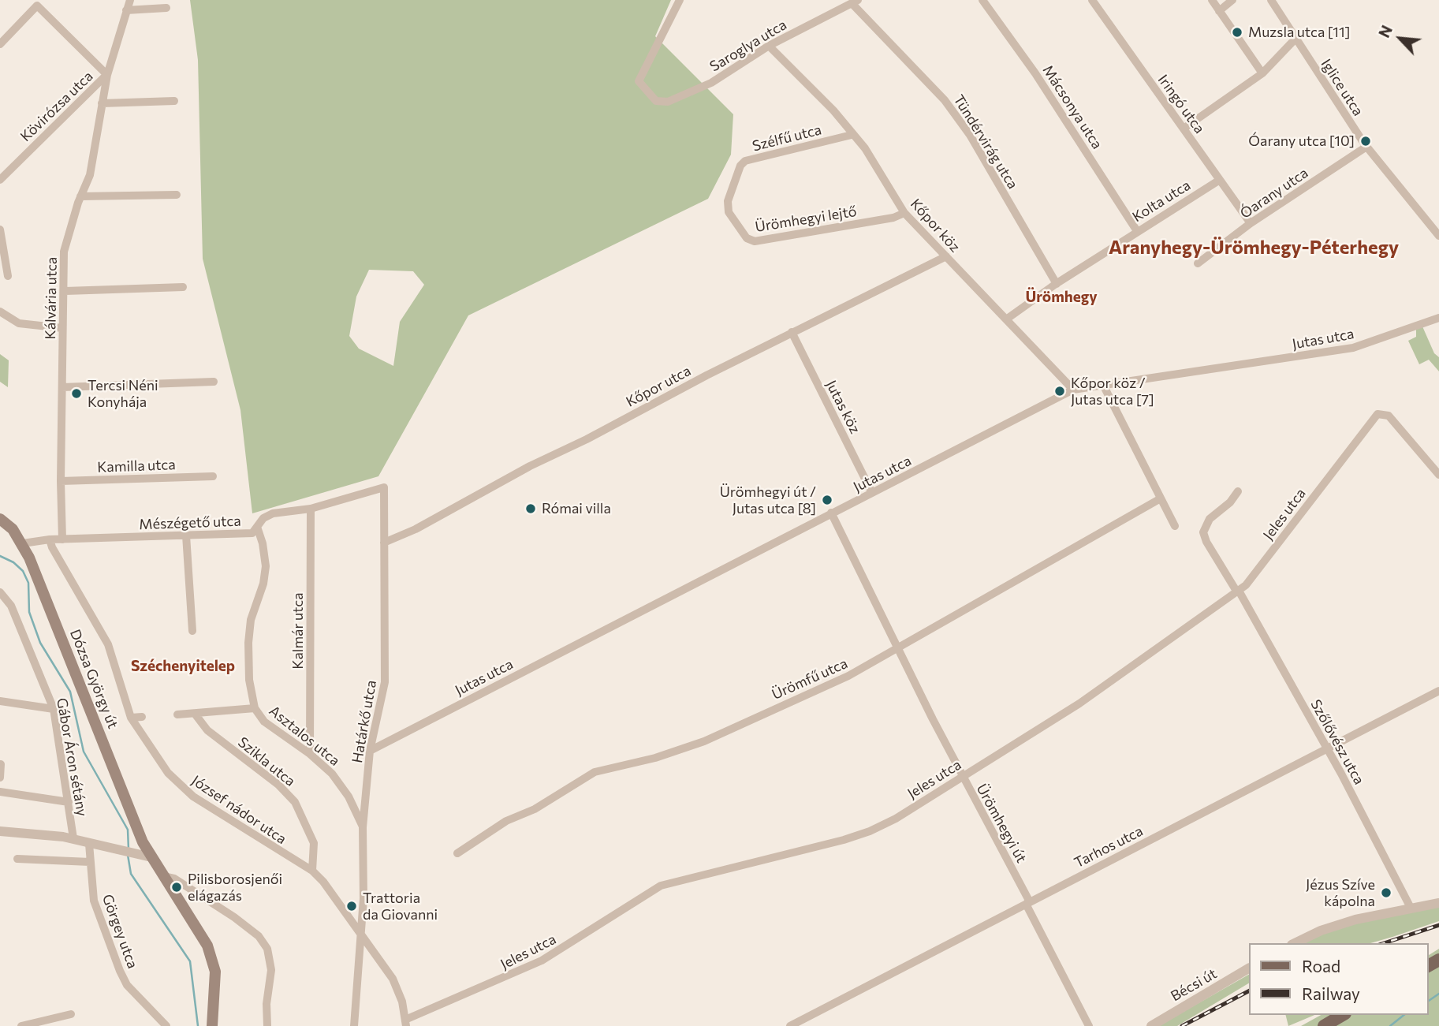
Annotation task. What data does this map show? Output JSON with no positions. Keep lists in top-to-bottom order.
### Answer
{
  "streets": {
    "main road": ["Dózsa György út"],
    "street": [
      "Saroglya utca",
      "Iglice utca",
      "Iringó utca",
      "Kövirózsa utca",
      "Mácsonya utca",
      "Szélfű utca",
      "Tündérvirág utca",
      "Óarany utca",
      "Kolta utca",
      "Ürömhegyi lejtő",
      "Kőpor köz",
      "Kálvária utca",
      "Jutas utca",
      "Kőpor utca",
      "Jutas köz",
      "Kamilla utca",
      "Jeles utca",
      "Mészégető utca",
      "Kalmár utca",
      "Ürömfű utca",
      "Határkő utca",
      "Asztalos utca",
      "Szőlővész utca",
      "Gábor Áron sétány",
      "Szikla utca",
      "József nádor utca",
      "Ürömhegyi út",
      "Tarhos utca",
      "Görgey utca",
      "Bécsi út"
    ]
  },
  "crossings": [
    ["Saroglya utca", "Tündérvirág utca"],
    ["Saroglya utca", "Kőpor köz"],
    ["Iglice utca", "Óarany utca"],
    ["Iringó utca", "Óarany utca"],
    ["Iringó utca", "Kolta utca"],
    ["Kövirózsa utca", "Kálvária utca"],
    ["Mácsonya utca", "Kolta utca"],
    ["Szélfű utca", "Ürömhegyi lejtő"],
    ["Szélfű utca", "Kőpor köz"],
    ["Tündérvirág utca", "Kolta utca"],
    ["Kolta utca", "Kőpor köz"],
    ["Ürömhegyi lejtő", "Kőpor köz"],
    ["Kőpor köz", "Jutas utca"],
    ["Kőpor köz", "Kőpor utca"],
    ["Kálvária utca", "Kamilla utca"],
    ["Kálvária utca", "Mészégető utca"],
    ["Jutas utca", "Jutas köz"],
    ["Jutas utca", "Határkő utca"],
    ["Jutas utca", "Ürömhegyi út"],
    ["Kőpor utca", "Jutas köz"],
    ["Kőpor utca", "Határkő utca"],
    ["Jeles utca", "Szőlővész utca"],
    ["Jeles utca", "József nádor utca"],
    ["Jeles utca", "Ürömhegyi út"],
    ["Mészégető utca", "Kalmár utca"],
    ["Mészégető utca", "Határkő utca"],
    ["Mészégető utca", "Asztalos utca"],
    ["Mészégető utca", "József nádor utca"],
    ["Kalmár utca", "Asztalos utca"],
    ["Ürömfű utca", "Ürömhegyi út"],
    ["Határkő utca", "Asztalos utca"],
    ["Határkő utca", "József nádor utca"],
    ["Szőlővész utca", "Tarhos utca"],
    ["Szikla utca", "József nádor utca"],
    ["Ürömhegyi út", "Tarhos utca"]
  ],
  "districts": ["Aranyhegy-Ürömhegy-Péterhegy", "Ürömhegy", "Széchenyitelep"],
  "places": [
    "Muzsla utca [11]",
    "Óarany utca [10]",
    "Kőpor köz / Jutas utca [7]",
    "Tercsi Néni Konyhája",
    "Ürömhegyi út / Jutas utca [8]",
    "Római villa",
    "Pilisborosjenői elágazás",
    "Jézus Szíve kápolna",
    "Trattoria da Giovanni"
  ],
  "legend": ["Road", "Railway"],
  "north": "top left"
}
